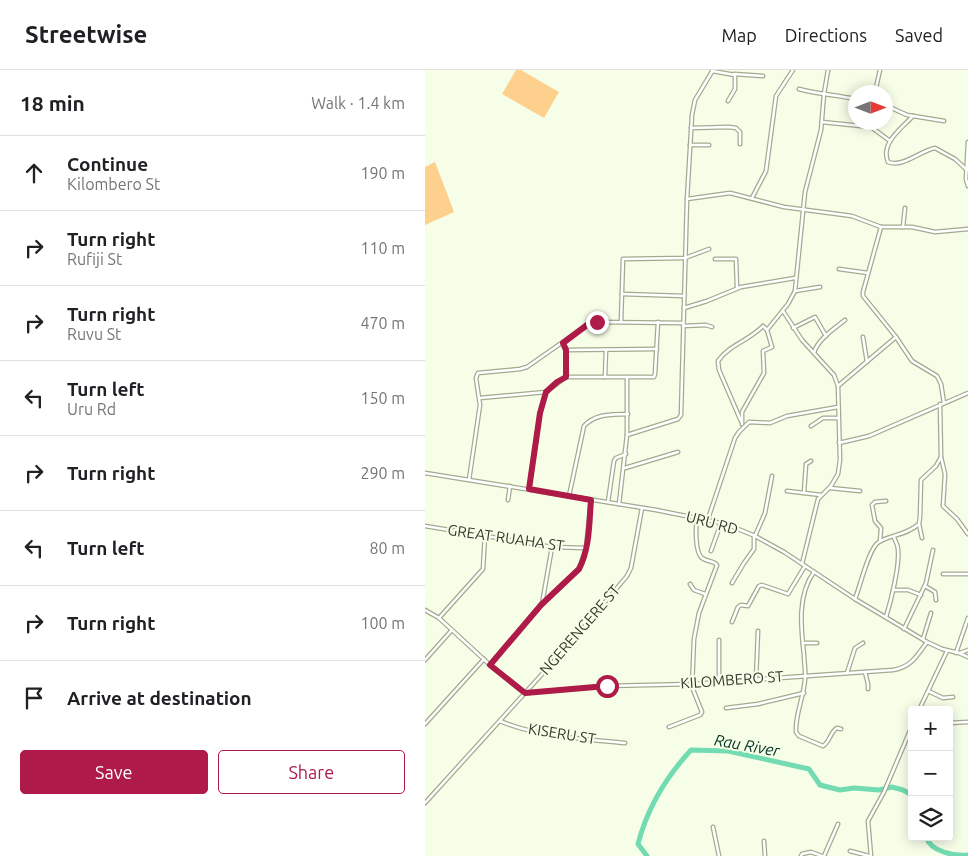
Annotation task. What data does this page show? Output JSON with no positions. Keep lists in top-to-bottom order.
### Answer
{
  "streets": {
    "street": [
      "URU RD",
      "GREAT RUAHA ST",
      "NGERENGERE ST",
      "KILOMBERO ST",
      "KISERU ST"
    ]
  },
  "crossings": [
    ["URU RD", "NGERENGERE ST"],
    ["URU RD", "KILOMBERO ST"],
    ["NGERENGERE ST", "KILOMBERO ST"],
    ["NGERENGERE ST", "KISERU ST"]
  ],
  "water": ["Rau River"],
  "north": "right",
  "page": {
    "header": "Streetwise",
    "nav": ["Map", "Directions", "Saved"],
    "heading": ["18 min", "Walk · 1.4 km"],
    "list": [
      ["Continue", "Kilombero St", "190 m"],
      ["Turn right", "Rufiji St", "110 m"],
      ["Turn right", "Ruvu St", "470 m"],
      ["Turn left", "Uru Rd", "150 m"],
      ["Turn right", "290 m"],
      ["Turn left", "80 m"],
      ["Turn right", "100 m"],
      "Arrive at destination"
    ],
    "map_buttons": ["+", "−"],
    "buttons": ["Save", "Share"]
  }
}
